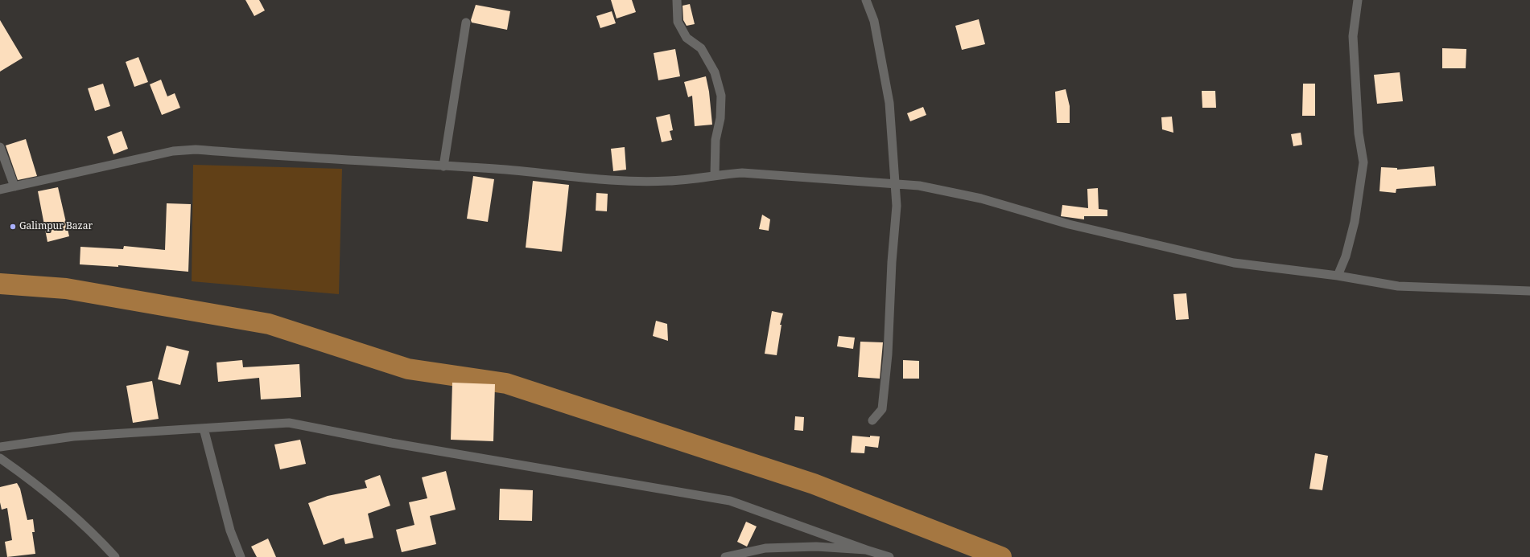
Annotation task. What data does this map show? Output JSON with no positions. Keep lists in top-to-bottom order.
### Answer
{
  "places": ["Galimpur Bazar"]
}
